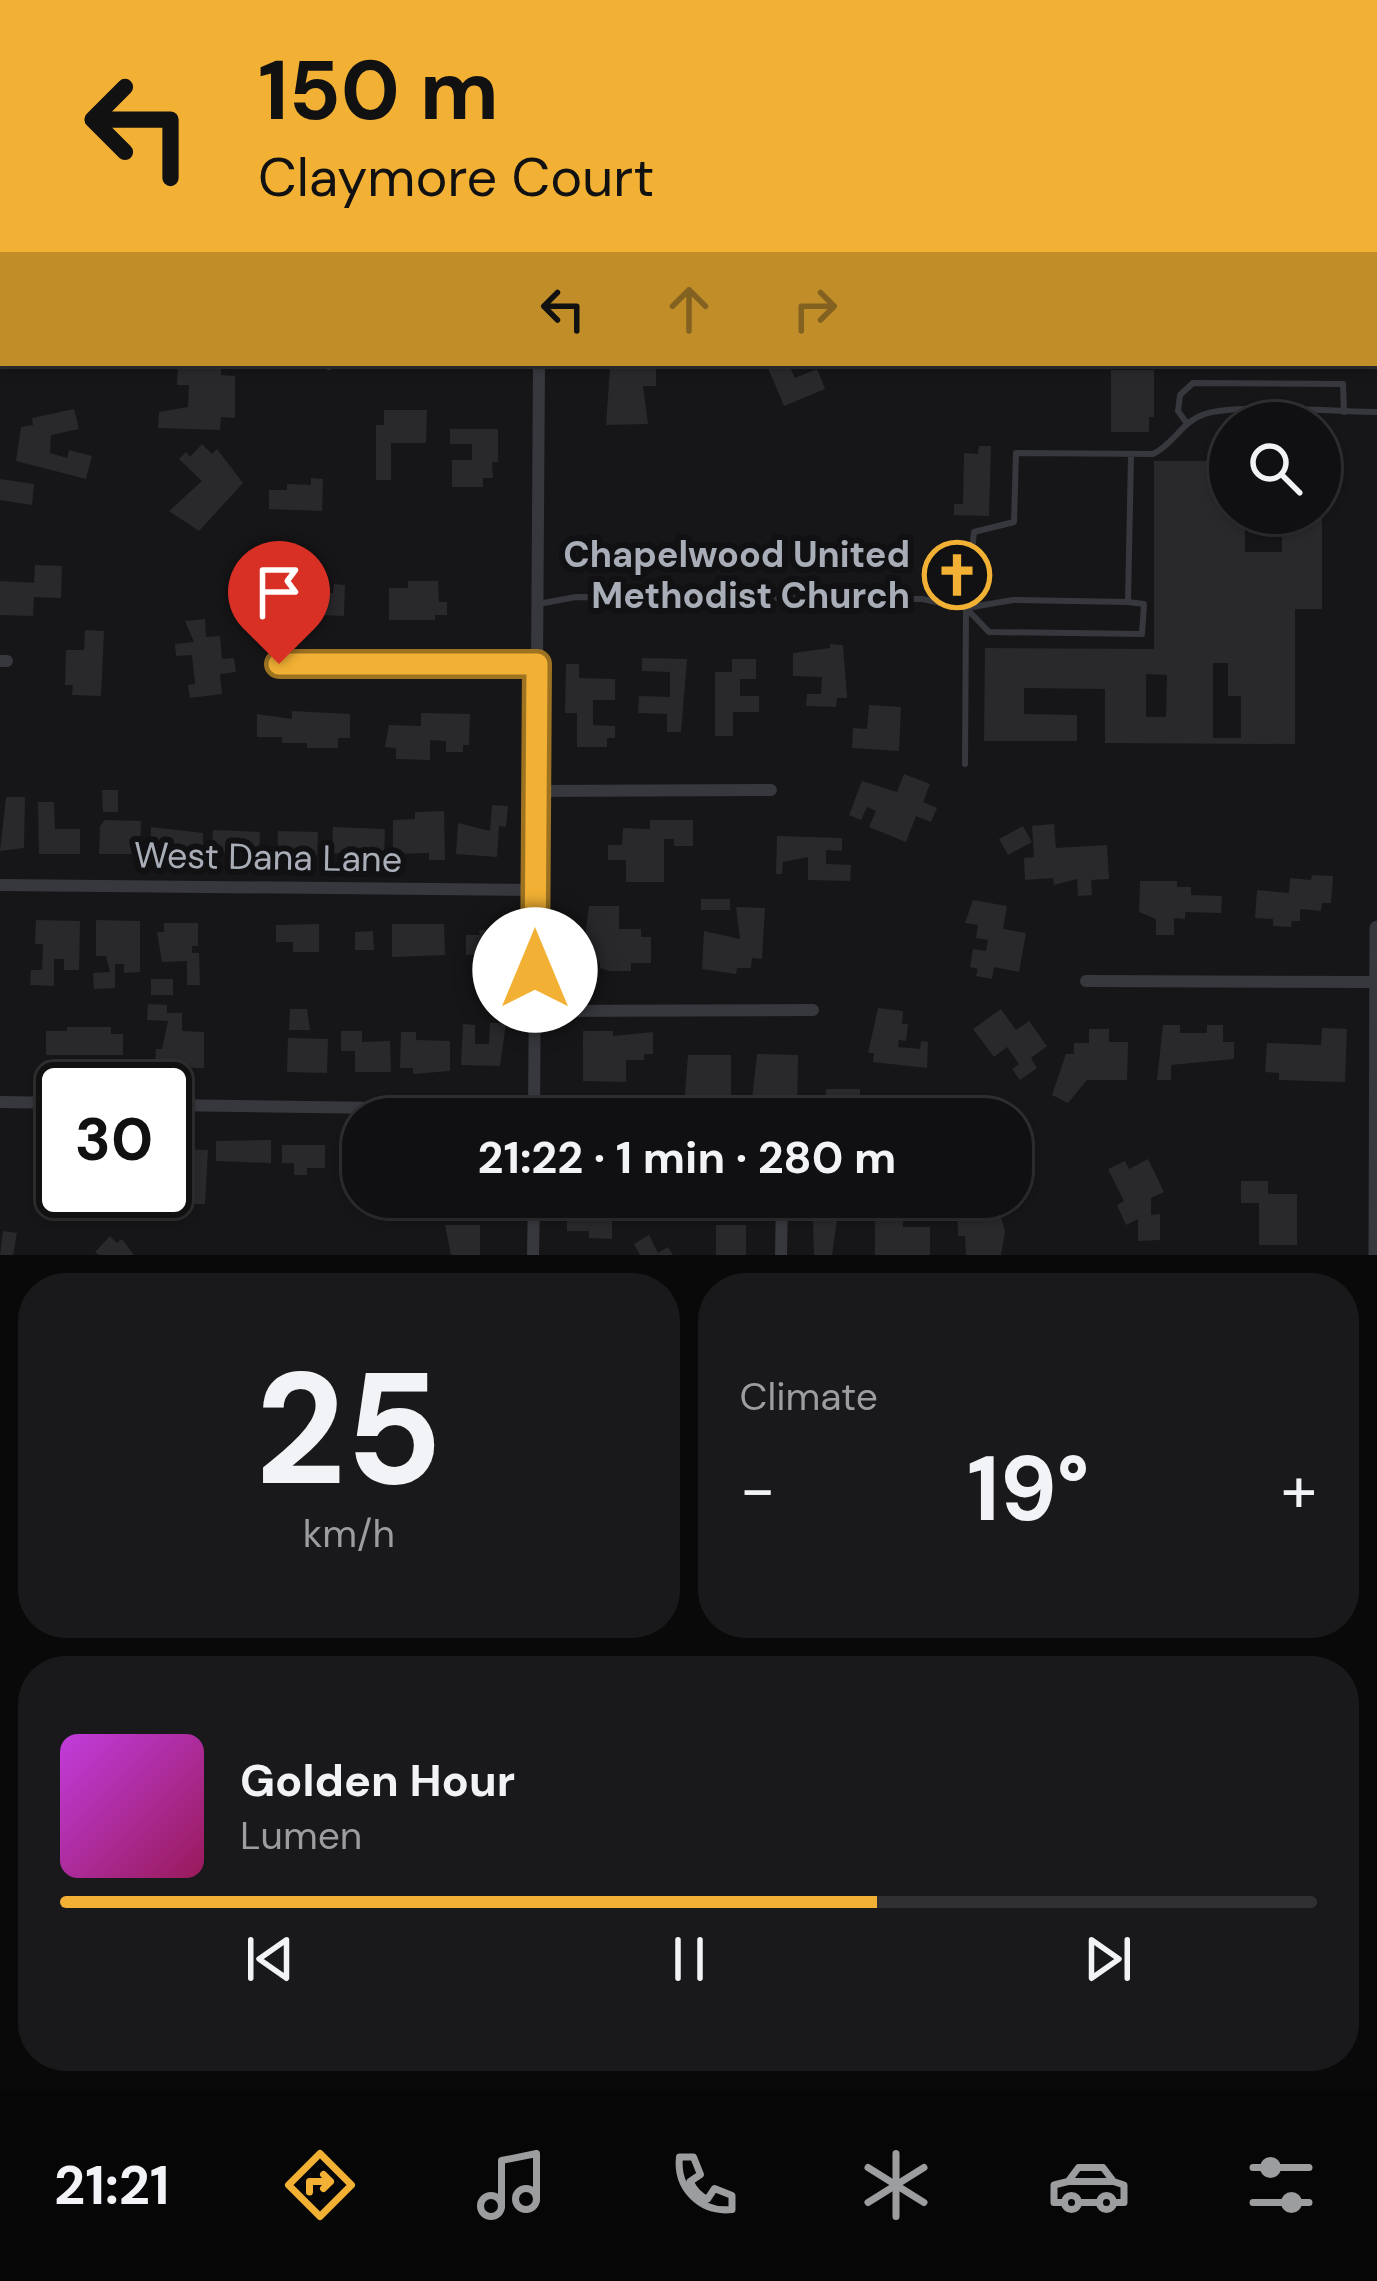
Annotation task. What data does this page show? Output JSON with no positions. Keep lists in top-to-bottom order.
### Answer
{
  "streets": {
    "street": ["West Dana Lane"]
  },
  "places": {
    "church": ["Chapelwood United Methodist Church"]
  },
  "page": {
    "turn": ["150 m", "Claymore Court"],
    "limit": "30",
    "trip": "21:22 · 1 min · 280 m",
    "tile": [
      ["25", "km/h"],
      "Climate"
    ],
    "heat": ["−", "19°", "+"],
    "song": ["Golden Hour", "Lumen"],
    "tabs": "21:21"
  }
}
